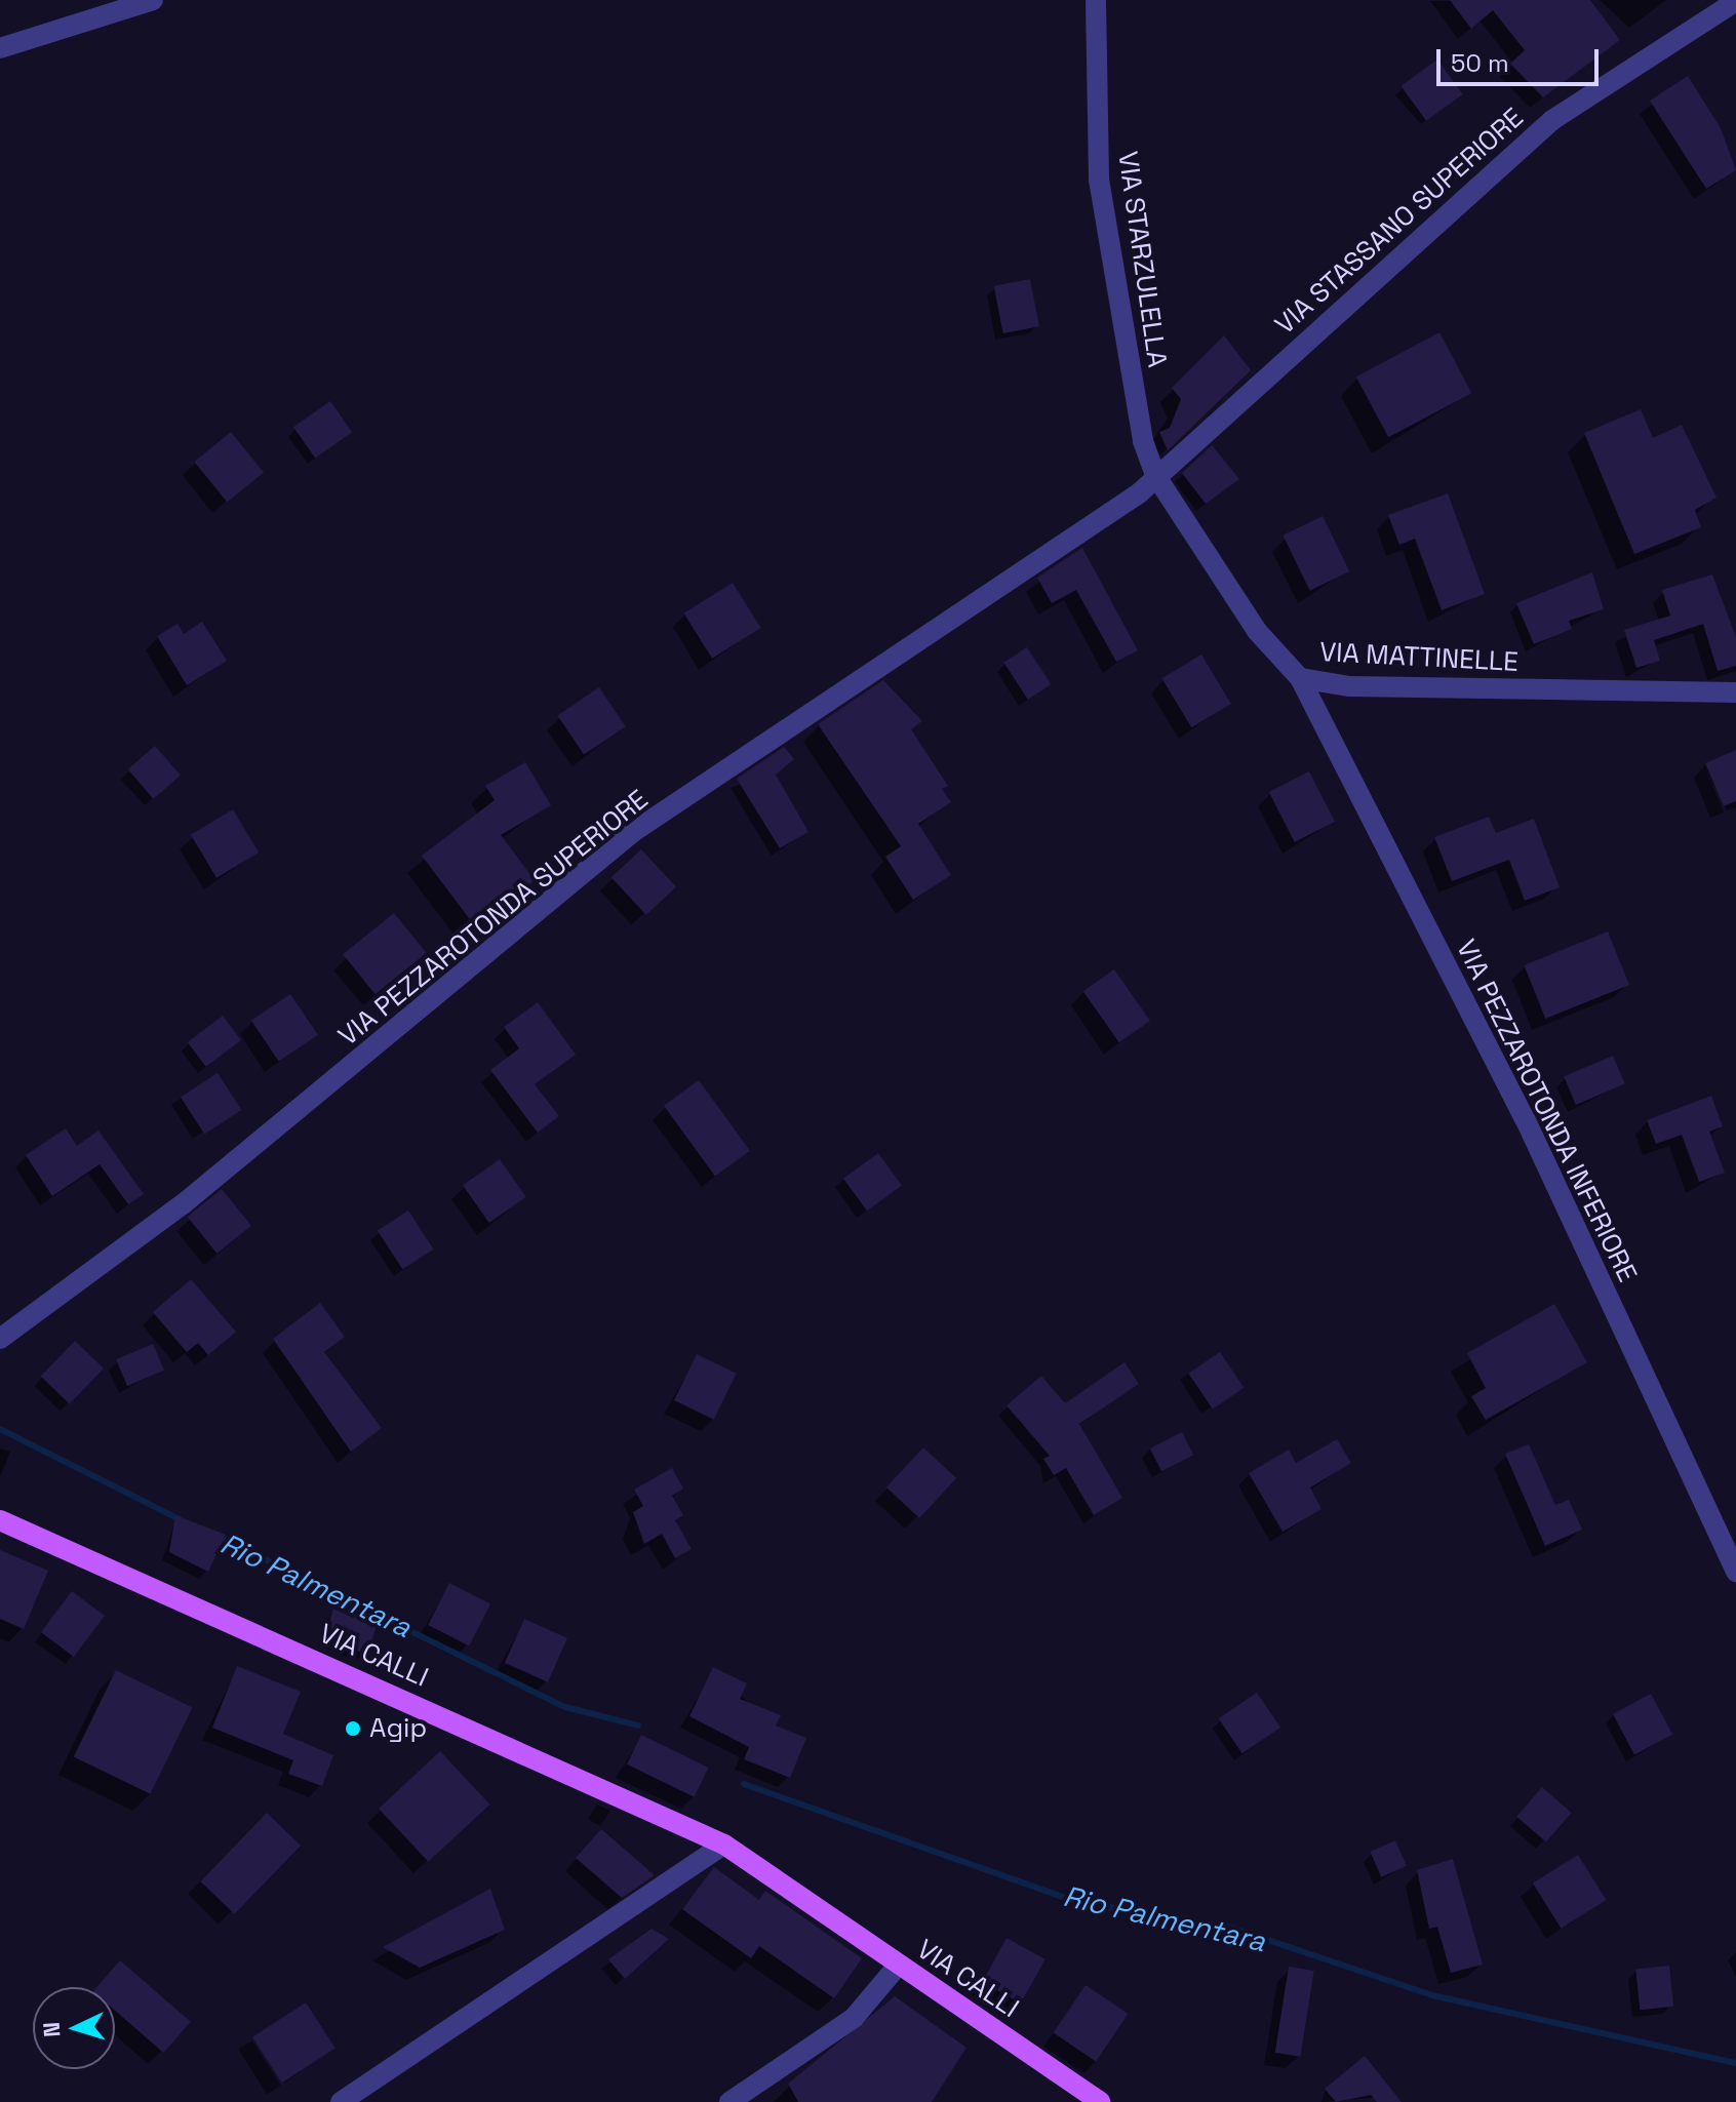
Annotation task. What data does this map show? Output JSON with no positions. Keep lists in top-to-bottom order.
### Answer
{
  "streets": {
    "main road": ["VIA CALLI"],
    "street": [
      "VIA STASSANO SUPERIORE",
      "VIA STARZULELLA",
      "VIA MATTINELLE",
      "VIA PEZZAROTONDA SUPERIORE",
      "VIA PEZZAROTONDA INFERIORE"
    ]
  },
  "crossings": [
    ["VIA STASSANO SUPERIORE", "VIA STARZULELLA"],
    ["VIA STASSANO SUPERIORE", "VIA MATTINELLE"],
    ["VIA STASSANO SUPERIORE", "VIA PEZZAROTONDA SUPERIORE"],
    ["VIA STARZULELLA", "VIA MATTINELLE"],
    ["VIA STARZULELLA", "VIA PEZZAROTONDA SUPERIORE"],
    ["VIA MATTINELLE", "VIA PEZZAROTONDA SUPERIORE"],
    ["VIA MATTINELLE", "VIA PEZZAROTONDA INFERIORE"]
  ],
  "water": ["Rio Palmentara"],
  "places": ["Agip"],
  "scale_bar": "50 m",
  "north": "left"
}
